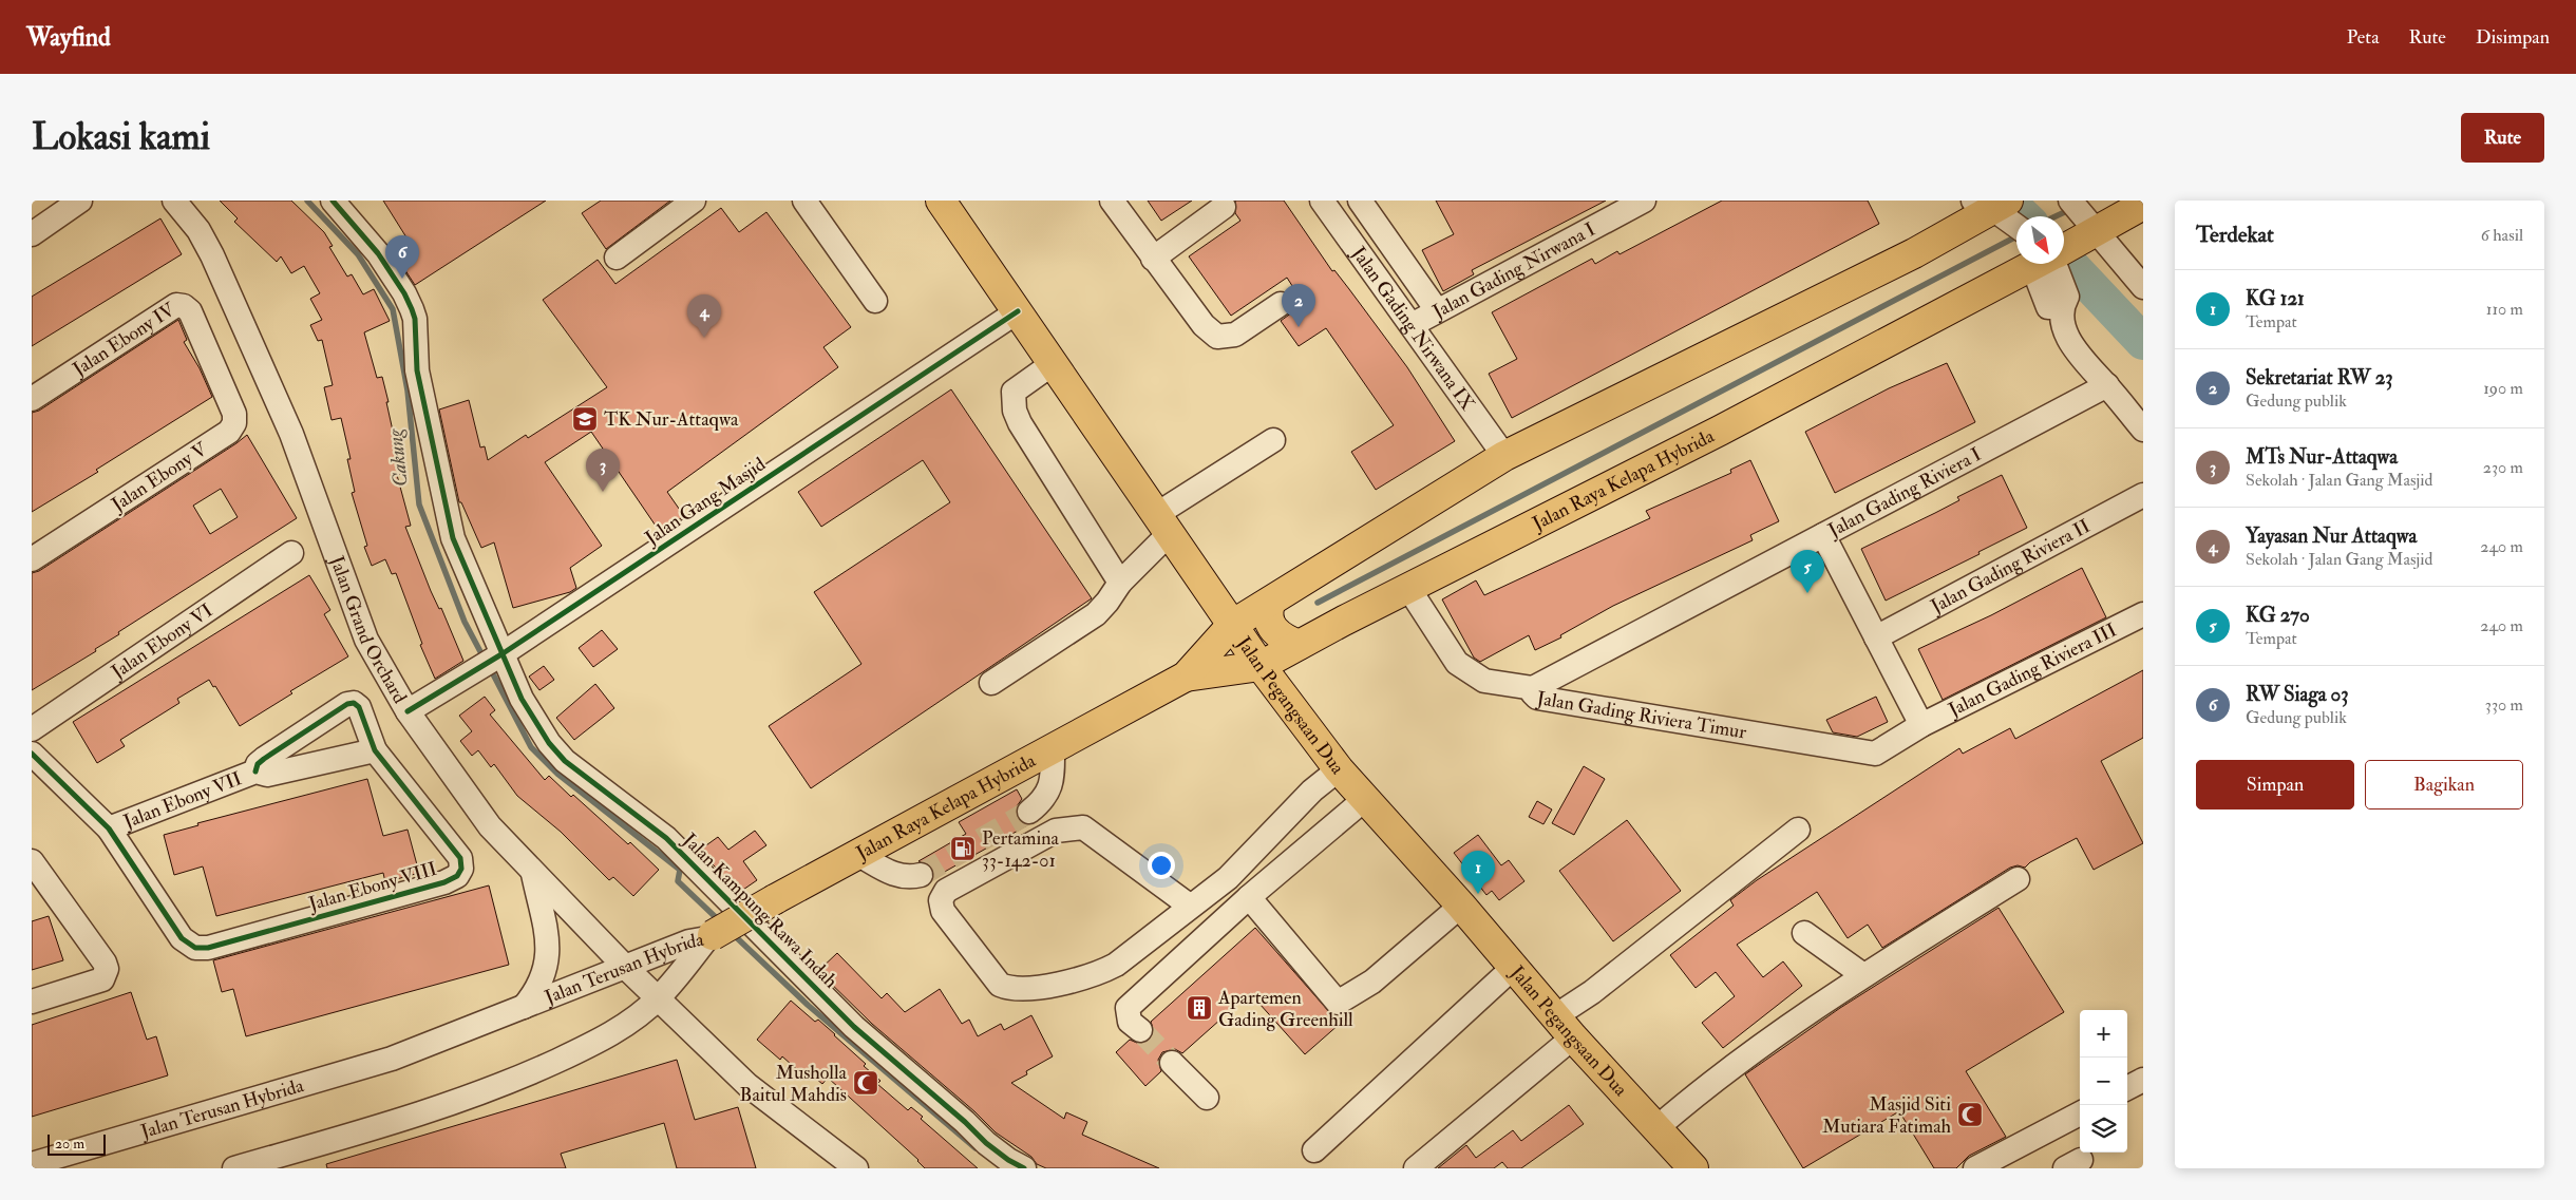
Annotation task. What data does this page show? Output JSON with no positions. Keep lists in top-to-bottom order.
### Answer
{
  "streets": {
    "main road": ["Jalan Raya Kelapa Hybrida", "Jalan Pegangsaan Dua"],
    "street": [
      "Jalan Gading Nirwana I",
      "Jalan Gading Nirwana IX",
      "Jalan Ebony IV",
      "Jalan Ebony V",
      "Jalan Gading Riviera I",
      "Jalan Gang Masjid",
      "Jalan Gading Riviera II",
      "Jalan Grand Orchard",
      "Jalan Ebony VI",
      "Jalan Gading Riviera III",
      "Jalan Gading Riviera Timur",
      "Jalan Ebony VII",
      "Jalan Ebony VIII",
      "Jalan Kampung Rawa Indah",
      "Jalan Terusan Hybrida"
    ]
  },
  "crossings": [
    ["Jalan Gading Nirwana I", "Jalan Gading Nirwana IX"],
    ["Jalan Gading Nirwana IX", "Jalan Raya Kelapa Hybrida"],
    ["Jalan Ebony IV", "Jalan Ebony V"],
    ["Jalan Raya Kelapa Hybrida", "Jalan Pegangsaan Dua"],
    ["Jalan Raya Kelapa Hybrida", "Jalan Gading Riviera Timur"],
    ["Jalan Raya Kelapa Hybrida", "Jalan Terusan Hybrida"],
    ["Jalan Gading Riviera I", "Jalan Gading Riviera Timur"],
    ["Jalan Gang Masjid", "Jalan Grand Orchard"],
    ["Jalan Gang Masjid", "Jalan Pegangsaan Dua"],
    ["Jalan Gang Masjid", "Jalan Kampung Rawa Indah"],
    ["Jalan Grand Orchard", "Jalan Terusan Hybrida"],
    ["Jalan Gading Riviera III", "Jalan Gading Riviera Timur"],
    ["Jalan Ebony VII", "Jalan Ebony VIII"]
  ],
  "water": ["Cakung"],
  "places": {
    "school or university": ["TK Nur-Attaqwa"],
    "fuel station": ["Pertamina 33-142-01"],
    "building": ["Apartemen Gading Greenhill"],
    "mosque": ["Musholla Baitul Mahdis", "Masjid Siti Mutiara Fatimah"]
  },
  "scale_bar": "20 m",
  "north": "bottom right",
  "page": {
    "header": "Wayfind",
    "nav": ["Peta", "Rute", "Disimpan"],
    "buttons": [
      "Rute",
      ["Simpan", "Bagikan"]
    ],
    "title": "Lokasi kami",
    "heading": ["Terdekat", "6 hasil"],
    "pins": [
      "6",
      "2",
      "4",
      "3",
      "5",
      "1"
    ],
    "list": [
      {
        "mark": "1",
        "name": "KG 121",
        "note": "Tempat",
        "value": "110 m"
      },
      {
        "mark": "2",
        "name": "Sekretariat RW 23",
        "note": "Gedung publik",
        "value": "190 m"
      },
      {
        "mark": "3",
        "name": "MTs Nur-Attaqwa",
        "note": "Sekolah · Jalan Gang Masjid",
        "value": "230 m"
      },
      {
        "mark": "4",
        "name": "Yayasan Nur Attaqwa",
        "note": "Sekolah · Jalan Gang Masjid",
        "value": "240 m"
      },
      {
        "mark": "5",
        "name": "KG 270",
        "note": "Tempat",
        "value": "240 m"
      },
      {
        "mark": "6",
        "name": "RW Siaga 03",
        "note": "Gedung publik",
        "value": "330 m"
      }
    ],
    "map_buttons": ["+", "−"],
    "scale": "20 m"
  }
}
